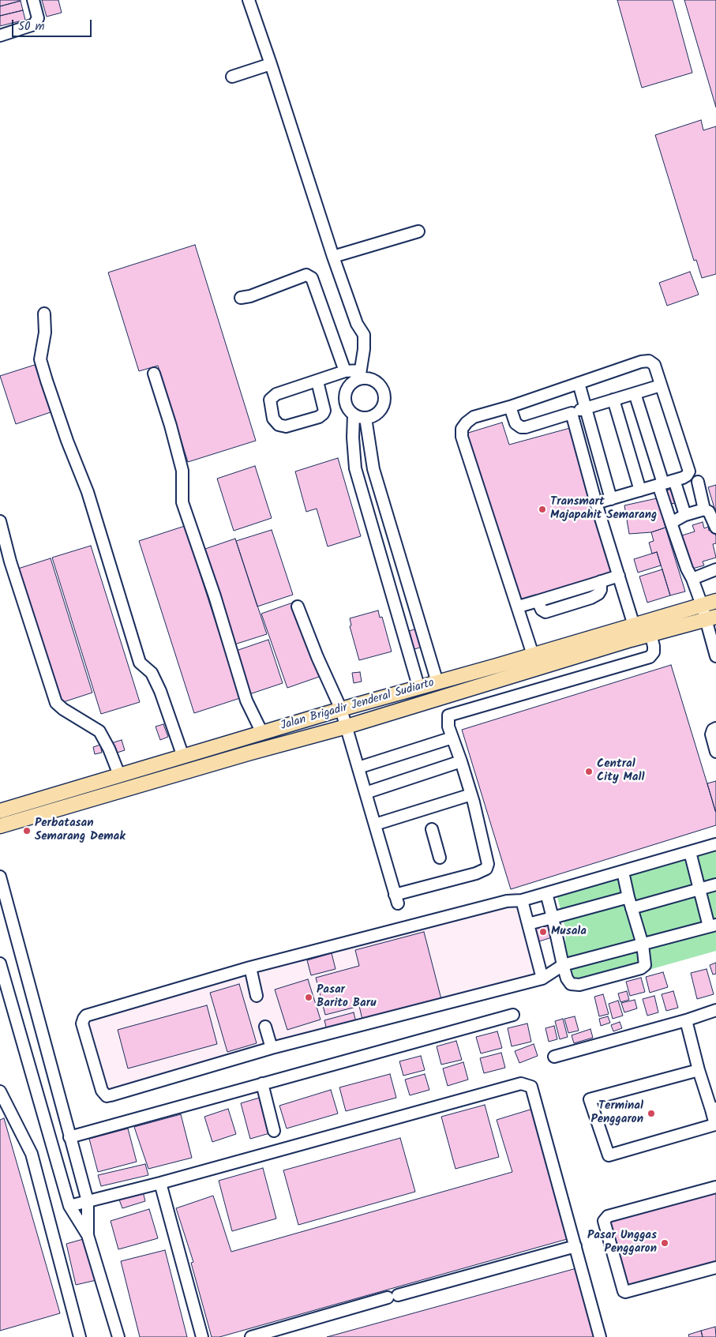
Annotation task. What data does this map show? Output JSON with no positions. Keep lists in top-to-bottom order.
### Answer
{
  "streets": {
    "main road": ["Jalan Brigadir Jenderal Sudiarto"]
  },
  "places": [
    "Transmart Majapahit Semarang",
    "Central City Mall",
    "Perbatasan Semarang Demak",
    "Musala",
    "Pasar Barito Baru",
    "Terminal Penggaron",
    "Pasar Unggas Penggaron"
  ],
  "scale_bar": "50 m"
}
